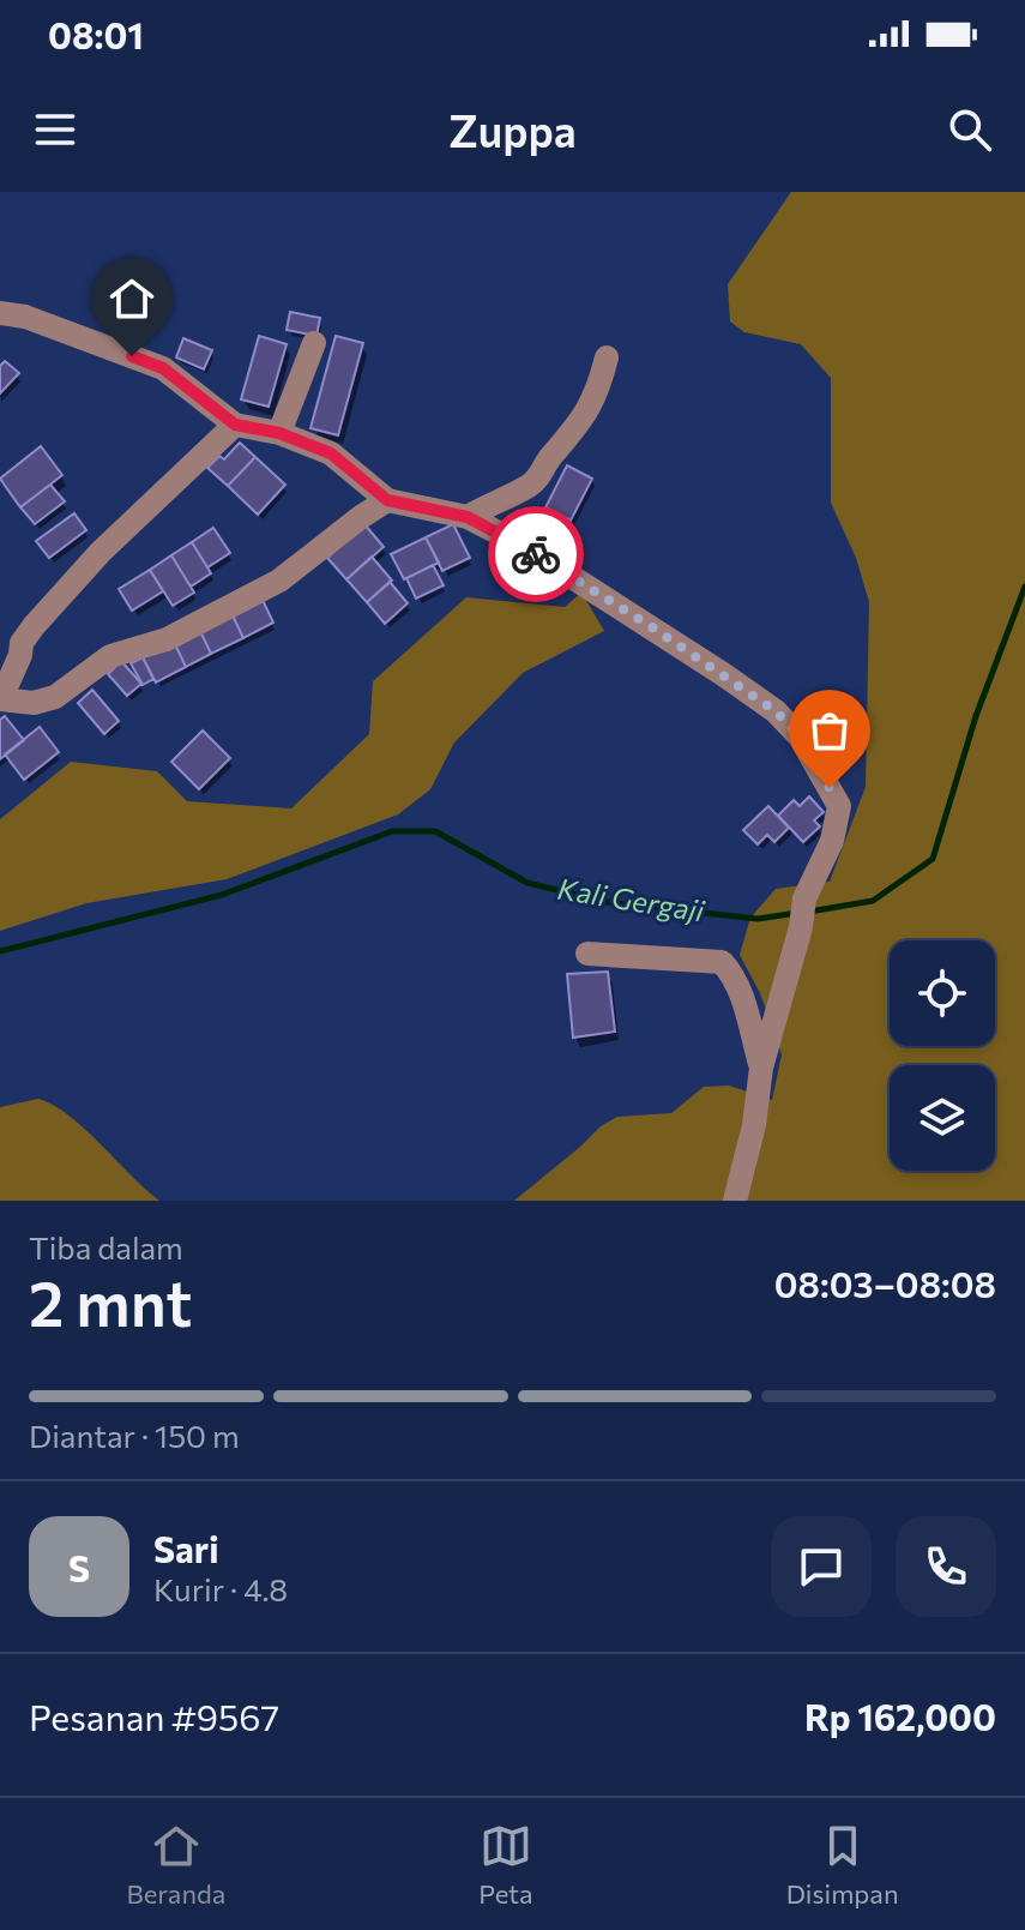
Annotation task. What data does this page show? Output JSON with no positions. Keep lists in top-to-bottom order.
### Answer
{
  "water": ["Kali Gergaji"],
  "page": {
    "status": "08:01",
    "header": "Zuppa",
    "heading": ["2 mnt", "Tiba dalam", "08:03–08:08"],
    "panel": [
      "Sari",
      "Kurir · 4.8",
      "Pesanan #9567",
      "Rp 162,000"
    ],
    "bar": "Diantar · 150 m",
    "round": "S",
    "tabs": ["Beranda", "Peta", "Disimpan"]
  }
}
